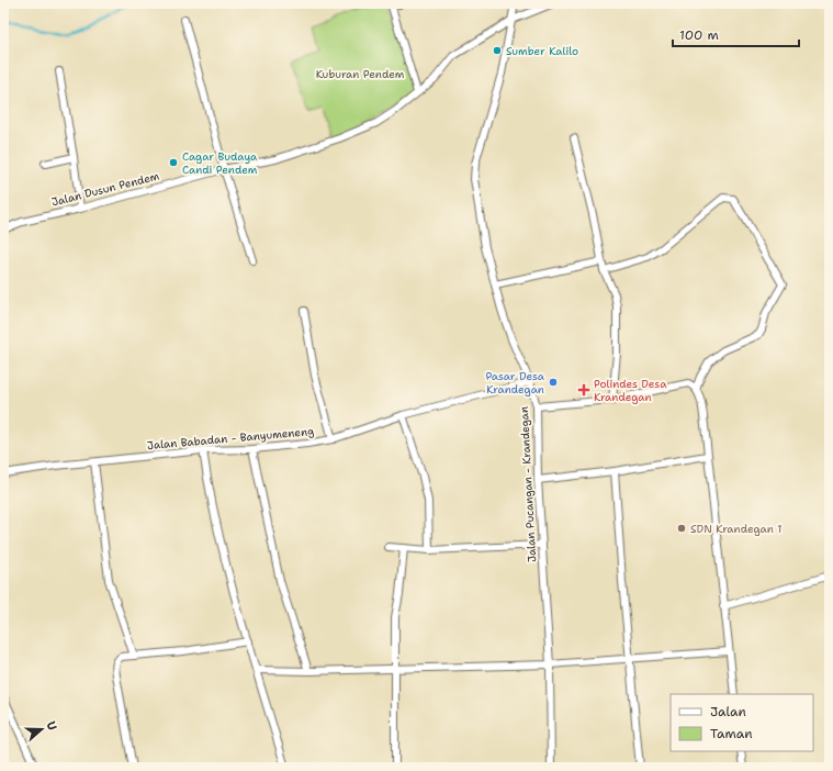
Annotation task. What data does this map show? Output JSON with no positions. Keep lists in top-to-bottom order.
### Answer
{
  "streets": {
    "street": ["Jalan Dusun Pendem", "Jalan Babadan - Banyumeneng", "Jalan Pucangan - Krandegan"]
  },
  "crossings": [
    ["Jalan Dusun Pendem", "Jalan Pucangan - Krandegan"],
    ["Jalan Babadan - Banyumeneng", "Jalan Pucangan - Krandegan"]
  ],
  "parks": ["Kuburan Pendem"],
  "places": {
    "other": [
      "Sumber Kalilo",
      "Cagar Budaya Candi Pendem",
      "Pasar Desa Krandegan",
      "SDN Krandegan 1"
    ],
    "health": ["Polindes Desa Krandegan"]
  },
  "legend": ["Jalan", "Taman"],
  "scale_bar": "100 m",
  "north": "right"
}
